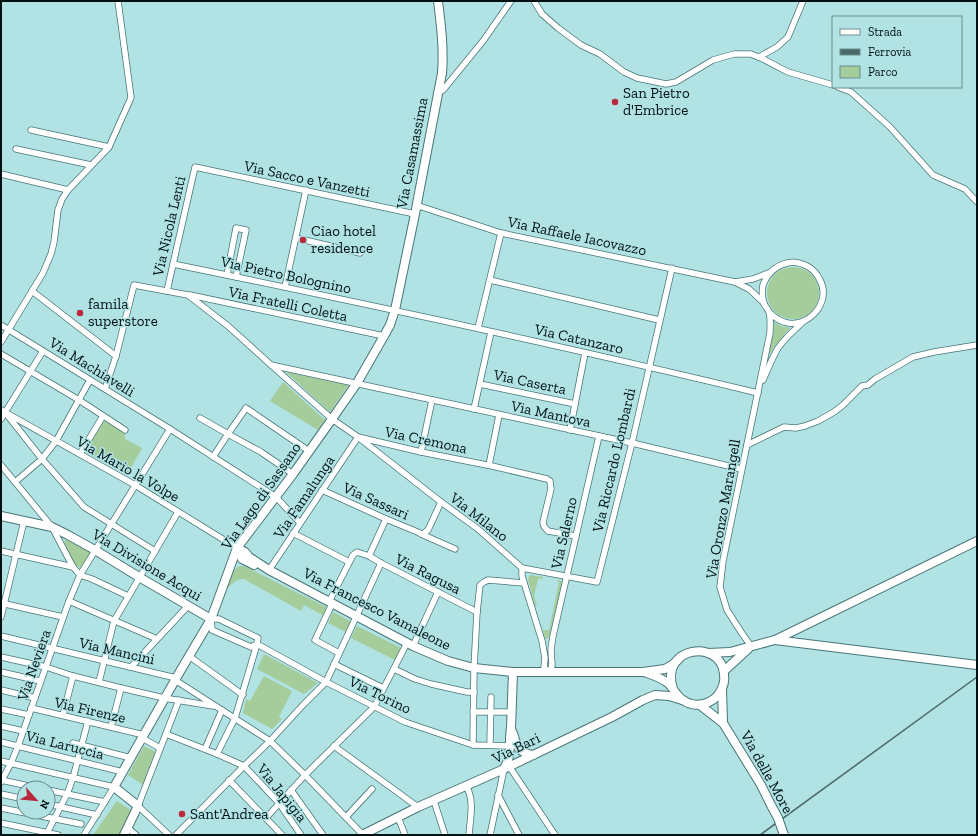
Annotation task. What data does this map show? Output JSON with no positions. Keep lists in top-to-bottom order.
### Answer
{
  "streets": {
    "main road": [
      "Via Casamassima",
      "Via Lago di Sassano",
      "Via Divisione Acqui",
      "Via Francesco Vamaleone",
      "Via Bari",
      "Via delle More"
    ],
    "street": [
      "Via Sacco e Vanzetti",
      "Via Nicola Lenti",
      "Via Raffaele Iacovazzo",
      "Via Pietro Bolognino",
      "Via Fratelli Coletta",
      "Via Catanzaro",
      "Via Machiavelli",
      "Via Caserta",
      "Via Mantova",
      "Via Cremona",
      "Via Riccardo Lombardi",
      "Via Mario la Volpe",
      "Via Famalunga",
      "Via Sassari",
      "Via Oronzo Marangell",
      "Via Milano",
      "Via Salerno",
      "Via Ragusa",
      "Via Mancini",
      "Via Neviera",
      "Via Torino",
      "Via Firenze",
      "Via Laruccia",
      "Via Japigia"
    ]
  },
  "crossings": [
    ["Via Casamassima", "Via Sacco e Vanzetti"],
    ["Via Casamassima", "Via Raffaele Iacovazzo"],
    ["Via Casamassima", "Via Pietro Bolognino"],
    ["Via Casamassima", "Via Catanzaro"],
    ["Via Casamassima", "Via Lago di Sassano"],
    ["Via Sacco e Vanzetti", "Via Nicola Lenti"],
    ["Via Nicola Lenti", "Via Pietro Bolognino"],
    ["Via Nicola Lenti", "Via Fratelli Coletta"],
    ["Via Raffaele Iacovazzo", "Via Riccardo Lombardi"],
    ["Via Pietro Bolognino", "Via Catanzaro"],
    ["Via Pietro Bolognino", "Via Lago di Sassano"],
    ["Via Fratelli Coletta", "Via Lago di Sassano"],
    ["Via Fratelli Coletta", "Via Milano"],
    ["Via Catanzaro", "Via Riccardo Lombardi"],
    ["Via Catanzaro", "Via Lago di Sassano"],
    ["Via Catanzaro", "Via Oronzo Marangell"],
    ["Via Machiavelli", "Via Lago di Sassano"],
    ["Via Machiavelli", "Via Famalunga"],
    ["Via Machiavelli", "Via Neviera"],
    ["Via Mantova", "Via Riccardo Lombardi"],
    ["Via Mantova", "Via Lago di Sassano"],
    ["Via Mantova", "Via Oronzo Marangell"],
    ["Via Mantova", "Via Milano"],
    ["Via Mantova", "Via Salerno"],
    ["Via Cremona", "Via Famalunga"],
    ["Via Cremona", "Via Milano"],
    ["Via Cremona", "Via Salerno"],
    ["Via Riccardo Lombardi", "Via Milano"],
    ["Via Riccardo Lombardi", "Via Salerno"],
    ["Via Mario la Volpe", "Via Lago di Sassano"],
    ["Via Mario la Volpe", "Via Neviera"],
    ["Via Lago di Sassano", "Via Milano"],
    ["Via Lago di Sassano", "Via Divisione Acqui"],
    ["Via Lago di Sassano", "Via Mancini"],
    ["Via Lago di Sassano", "Via Firenze"],
    ["Via Lago di Sassano", "Via Laruccia"],
    ["Via Famalunga", "Via Sassari"],
    ["Via Famalunga", "Via Milano"],
    ["Via Famalunga", "Via Francesco Vamaleone"],
    ["Via Sassari", "Via Milano"],
    ["Via Salerno", "Via Francesco Vamaleone"],
    ["Via Divisione Acqui", "Via Neviera"],
    ["Via Francesco Vamaleone", "Via Bari"],
    ["Via Mancini", "Via Neviera"],
    ["Via Neviera", "Via Firenze"],
    ["Via Neviera", "Via Laruccia"],
    ["Via Torino", "Via Bari"]
  ],
  "places": [
    "San Pietro d'Embrice",
    "Ciao hotel residence",
    "famila superstore",
    "Sant'Andrea"
  ],
  "legend": ["Strada", "Ferrovia", "Parco"],
  "north": "bottom right"
}
